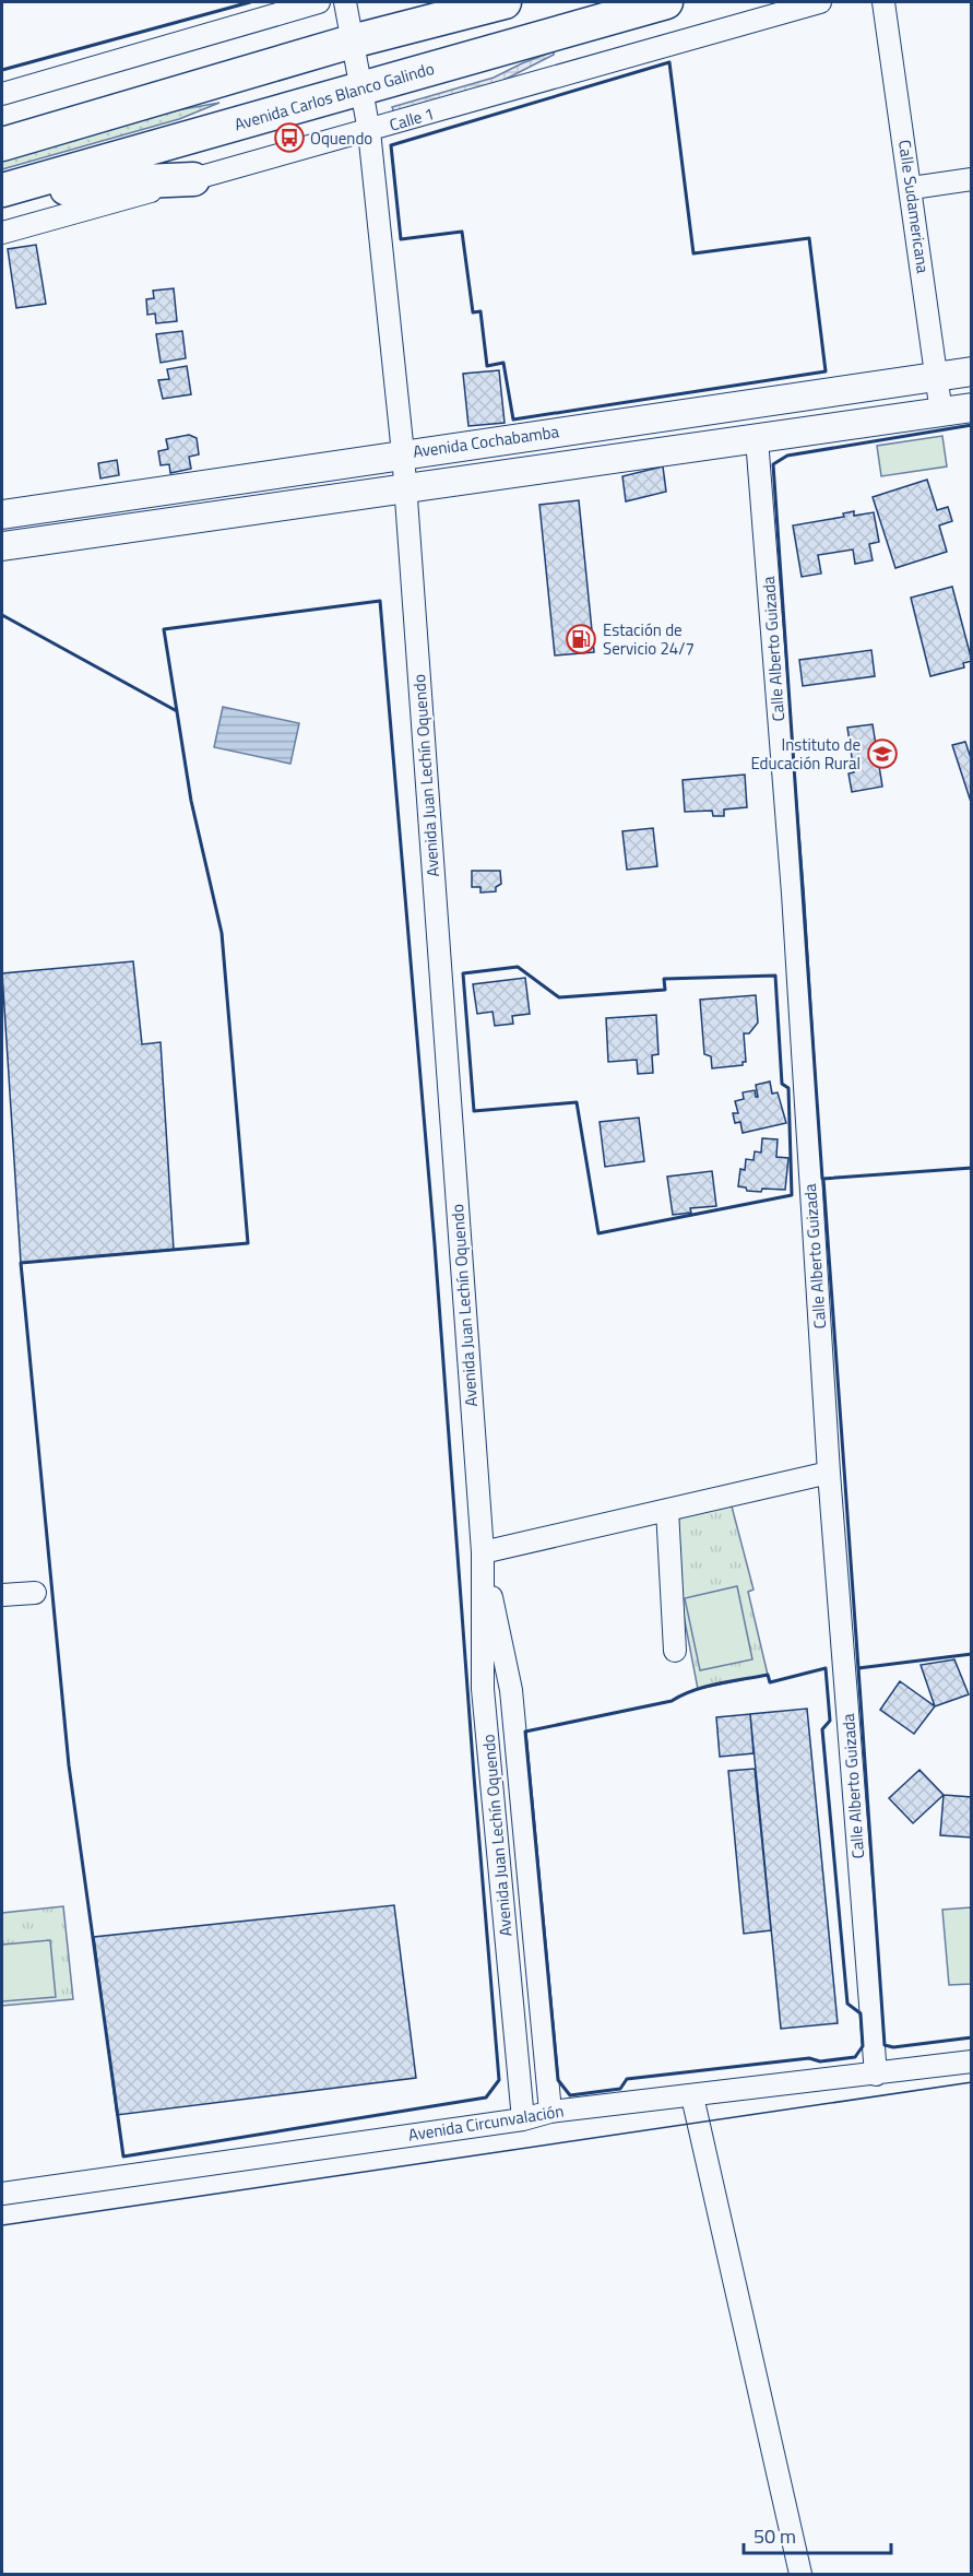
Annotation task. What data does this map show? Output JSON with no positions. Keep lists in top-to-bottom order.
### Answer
{
  "streets": {
    "highway": ["Avenida Carlos Blanco Galindo"],
    "main road": ["Avenida Cochabamba"],
    "street": [
      "Calle 1",
      "Calle Sudamericana",
      "Calle Alberto Guizada",
      "Avenida Juan Lechín Oquendo",
      "Avenida Circunvalación"
    ]
  },
  "crossings": [
    ["Avenida Carlos Blanco Galindo", "Avenida Juan Lechín Oquendo"],
    ["Calle 1", "Avenida Juan Lechín Oquendo"],
    ["Calle Sudamericana", "Avenida Cochabamba"],
    ["Avenida Cochabamba", "Avenida Juan Lechín Oquendo"],
    ["Calle Alberto Guizada", "Avenida Circunvalación"],
    ["Avenida Juan Lechín Oquendo", "Avenida Circunvalación"]
  ],
  "places": {
    "bus stop": ["Oquendo"],
    "fuel station": ["Estación de Servicio 24/7"],
    "school or university": ["Instituto de Educación Rural"]
  },
  "scale_bar": "50 m"
}
